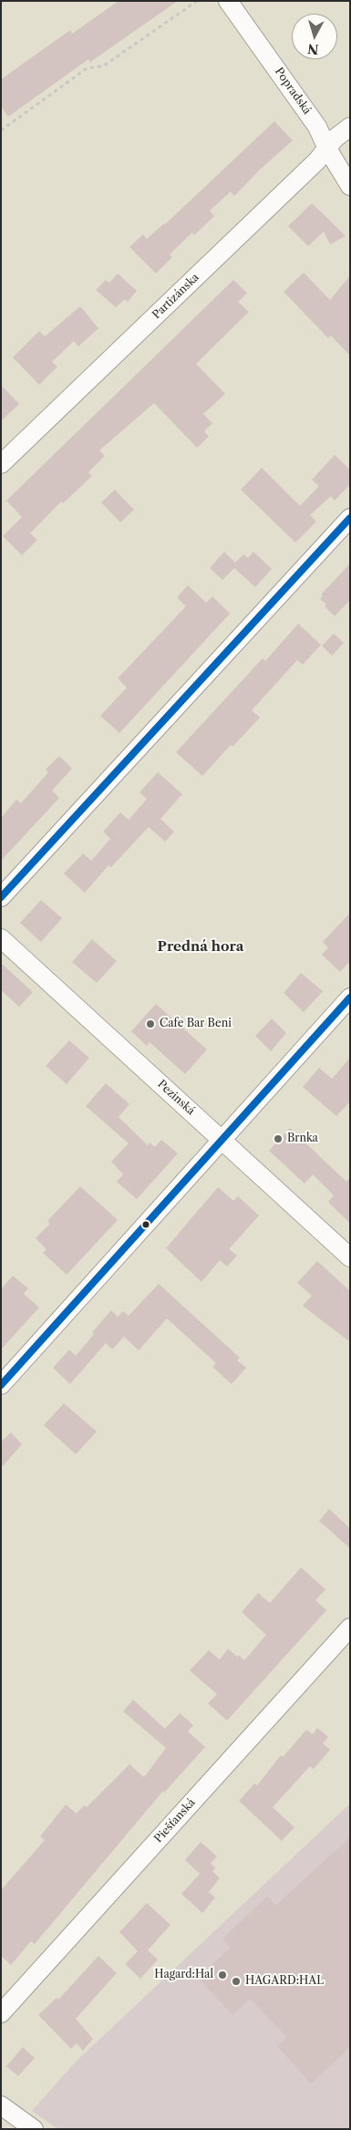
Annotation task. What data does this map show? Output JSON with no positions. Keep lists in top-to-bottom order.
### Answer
{
  "streets": {
    "street": [
      "Popradská",
      "Partizánska",
      "Pezinská",
      "Piešťanská"
    ]
  },
  "crossings": [
    ["Popradská", "Partizánska"]
  ],
  "districts": ["Predná hora"],
  "places": [
    "Cafe Bar Beni",
    "Brnka",
    "Hagard:Hal",
    "HAGARD:HAL"
  ],
  "north": "bottom"
}
